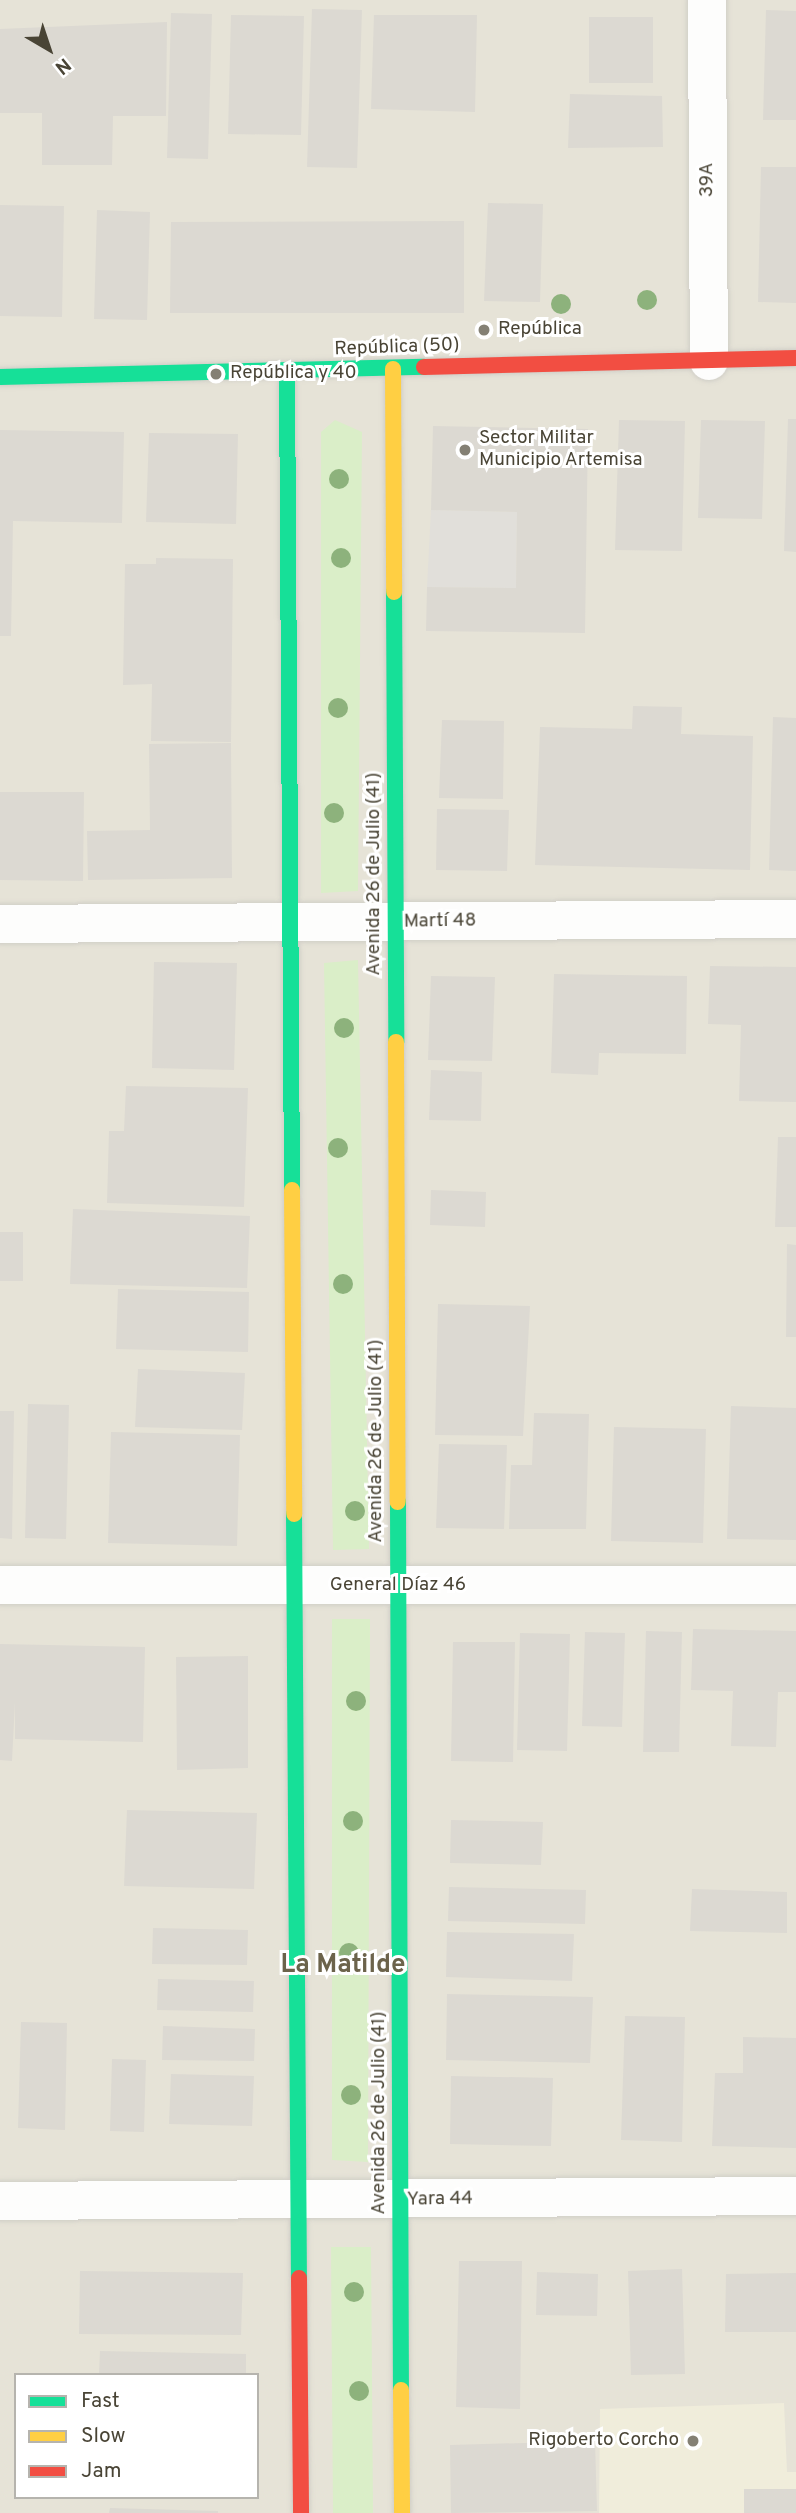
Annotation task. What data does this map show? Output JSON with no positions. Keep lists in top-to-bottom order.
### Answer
{
  "streets": {
    "main road": ["República (50)", "Avenida 26 de Julio (41)"],
    "street": [
      "39A",
      "Martí 48",
      "General Díaz 46",
      "Yara 44"
    ]
  },
  "crossings": [
    ["39A", "República (50)"],
    ["República (50)", "Avenida 26 de Julio (41)"],
    ["Avenida 26 de Julio (41)", "Martí 48"],
    ["Avenida 26 de Julio (41)", "General Díaz 46"],
    ["Avenida 26 de Julio (41)", "Yara 44"]
  ],
  "districts": ["La Matilde"],
  "places": [
    "República",
    "República y 40",
    "Sector Militar Municipio Artemisa",
    "Rigoberto Corcho"
  ],
  "legend": ["Fast", "Slow", "Jam"],
  "north": "bottom right"
}
